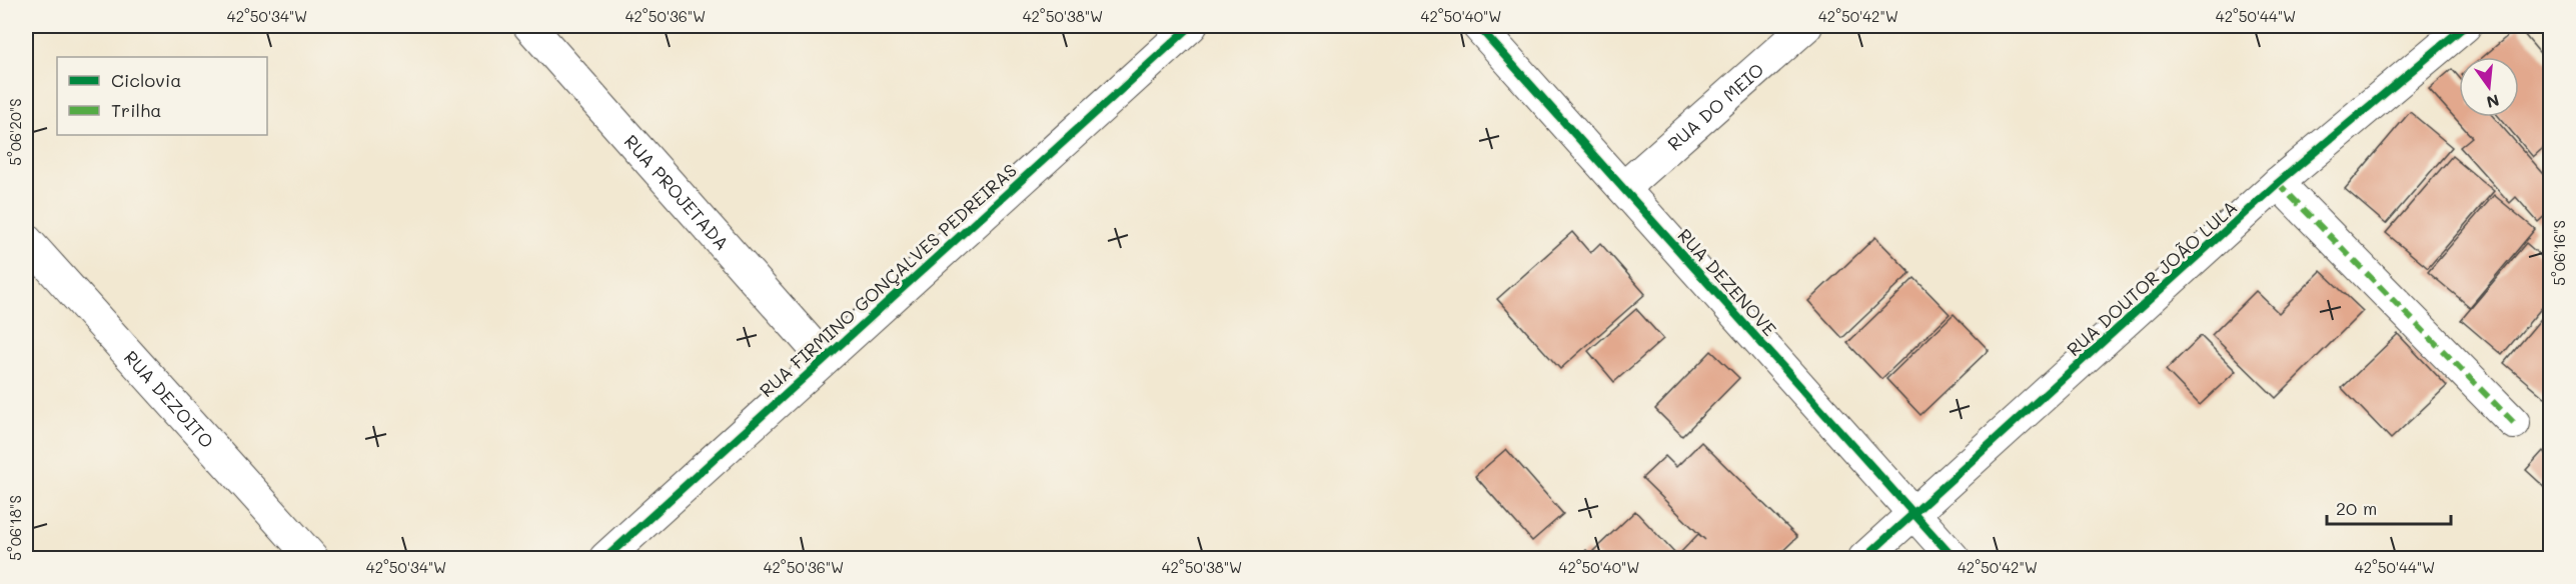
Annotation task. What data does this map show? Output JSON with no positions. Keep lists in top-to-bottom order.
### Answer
{
  "streets": {
    "street": [
      "RUA DO MEIO",
      "RUA PROJETADA",
      "RUA DOUTOR JOÃO LULA",
      "RUA FIRMINO GONÇALVES PEDREIRAS",
      "RUA DEZENOVE",
      "RUA DEZOITO"
    ]
  },
  "crossings": [
    ["RUA DO MEIO", "RUA DEZENOVE"],
    ["RUA PROJETADA", "RUA FIRMINO GONÇALVES PEDREIRAS"],
    ["RUA DOUTOR JOÃO LULA", "RUA DEZENOVE"]
  ],
  "legend": ["Ciclovia", "Trilha"],
  "scale_bar": "20 m",
  "north": "bottom",
  "coordinates": [
    "42°50'34\"W",
    "42°50'36\"W",
    "42°50'38\"W",
    "42°50'40\"W",
    "42°50'42\"W",
    "42°50'44\"W",
    "5°06'20\"S",
    "5°06'16\"S",
    "5°06'18\"S"
  ]
}
